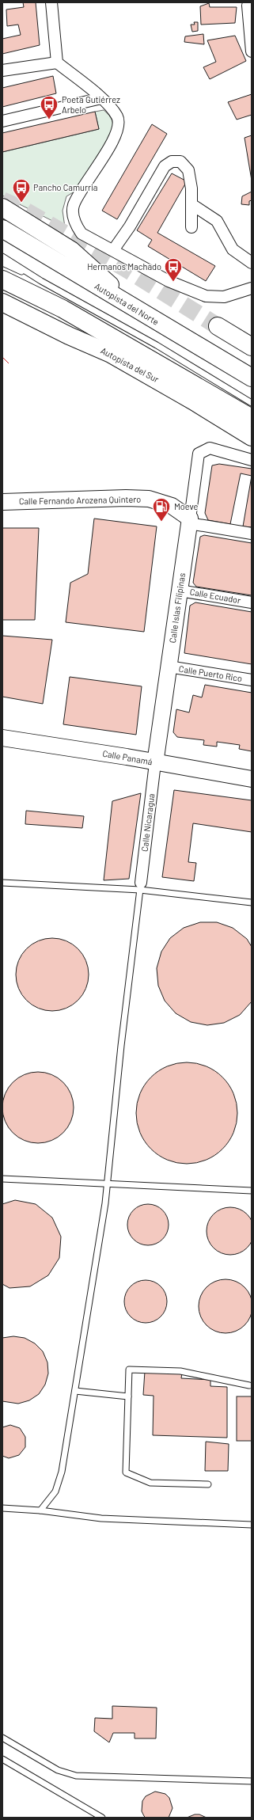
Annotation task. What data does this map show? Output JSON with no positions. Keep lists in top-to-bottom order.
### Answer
{
  "streets": {
    "highway": ["Autopista del Norte", "Autopista del Sur"],
    "street": [
      "Calle Fernando Arozena Quintero",
      "Calle Ecuador",
      "Calle Islas Filipinas",
      "Calle Puerto Rico",
      "Calle Panamá",
      "Calle Nicaragua"
    ]
  },
  "crossings": [
    ["Calle Fernando Arozena Quintero", "Calle Islas Filipinas"],
    ["Calle Ecuador", "Calle Islas Filipinas"],
    ["Calle Islas Filipinas", "Calle Puerto Rico"],
    ["Calle Islas Filipinas", "Calle Panamá"],
    ["Calle Islas Filipinas", "Calle Nicaragua"],
    ["Calle Panamá", "Calle Nicaragua"]
  ],
  "places": {
    "bus stop": ["Poeta Gutiérrez Arbelo", "Pancho Camurria", "Hermanos Machado"],
    "fuel station": ["Moeve"]
  }
}
